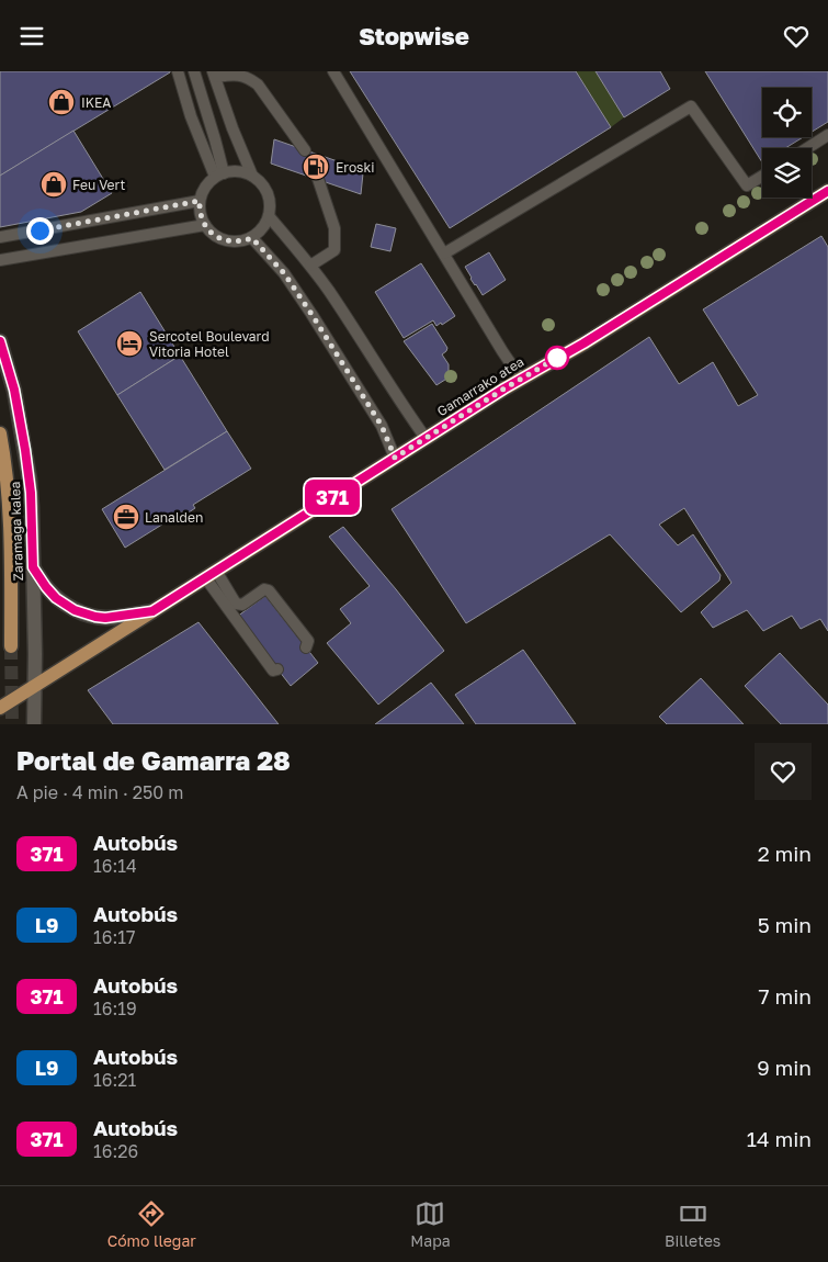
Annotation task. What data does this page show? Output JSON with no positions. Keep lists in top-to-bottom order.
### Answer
{
  "streets": {
    "main road": ["Gamarrako atea", "Zaramaga kalea"]
  },
  "crossings": [
    ["Gamarrako atea", "Zaramaga kalea"]
  ],
  "places": {
    "shop": ["IKEA", "Feu Vert"],
    "fuel station": ["Eroski"],
    "hotel": ["Sercotel Boulevard Vitoria Hotel"],
    "office": ["Lanalden"]
  },
  "lines": ["bus line 371"],
  "page": {
    "header": "Stopwise",
    "on_map": "371",
    "heading": ["Portal de Gamarra 28", "A pie · 4 min · 250 m"],
    "list": [
      {
        "mark": "371",
        "name": "Autobús",
        "note": "16:14",
        "value": "2 min"
      },
      {
        "mark": "L9",
        "name": "Autobús",
        "note": "16:17",
        "value": "5 min"
      },
      {
        "mark": "371",
        "name": "Autobús",
        "note": "16:19",
        "value": "7 min"
      },
      {
        "mark": "L9",
        "name": "Autobús",
        "note": "16:21",
        "value": "9 min"
      },
      {
        "mark": "371",
        "name": "Autobús",
        "note": "16:26",
        "value": "14 min"
      }
    ],
    "tabs": ["Cómo llegar", "Mapa", "Billetes"]
  }
}
